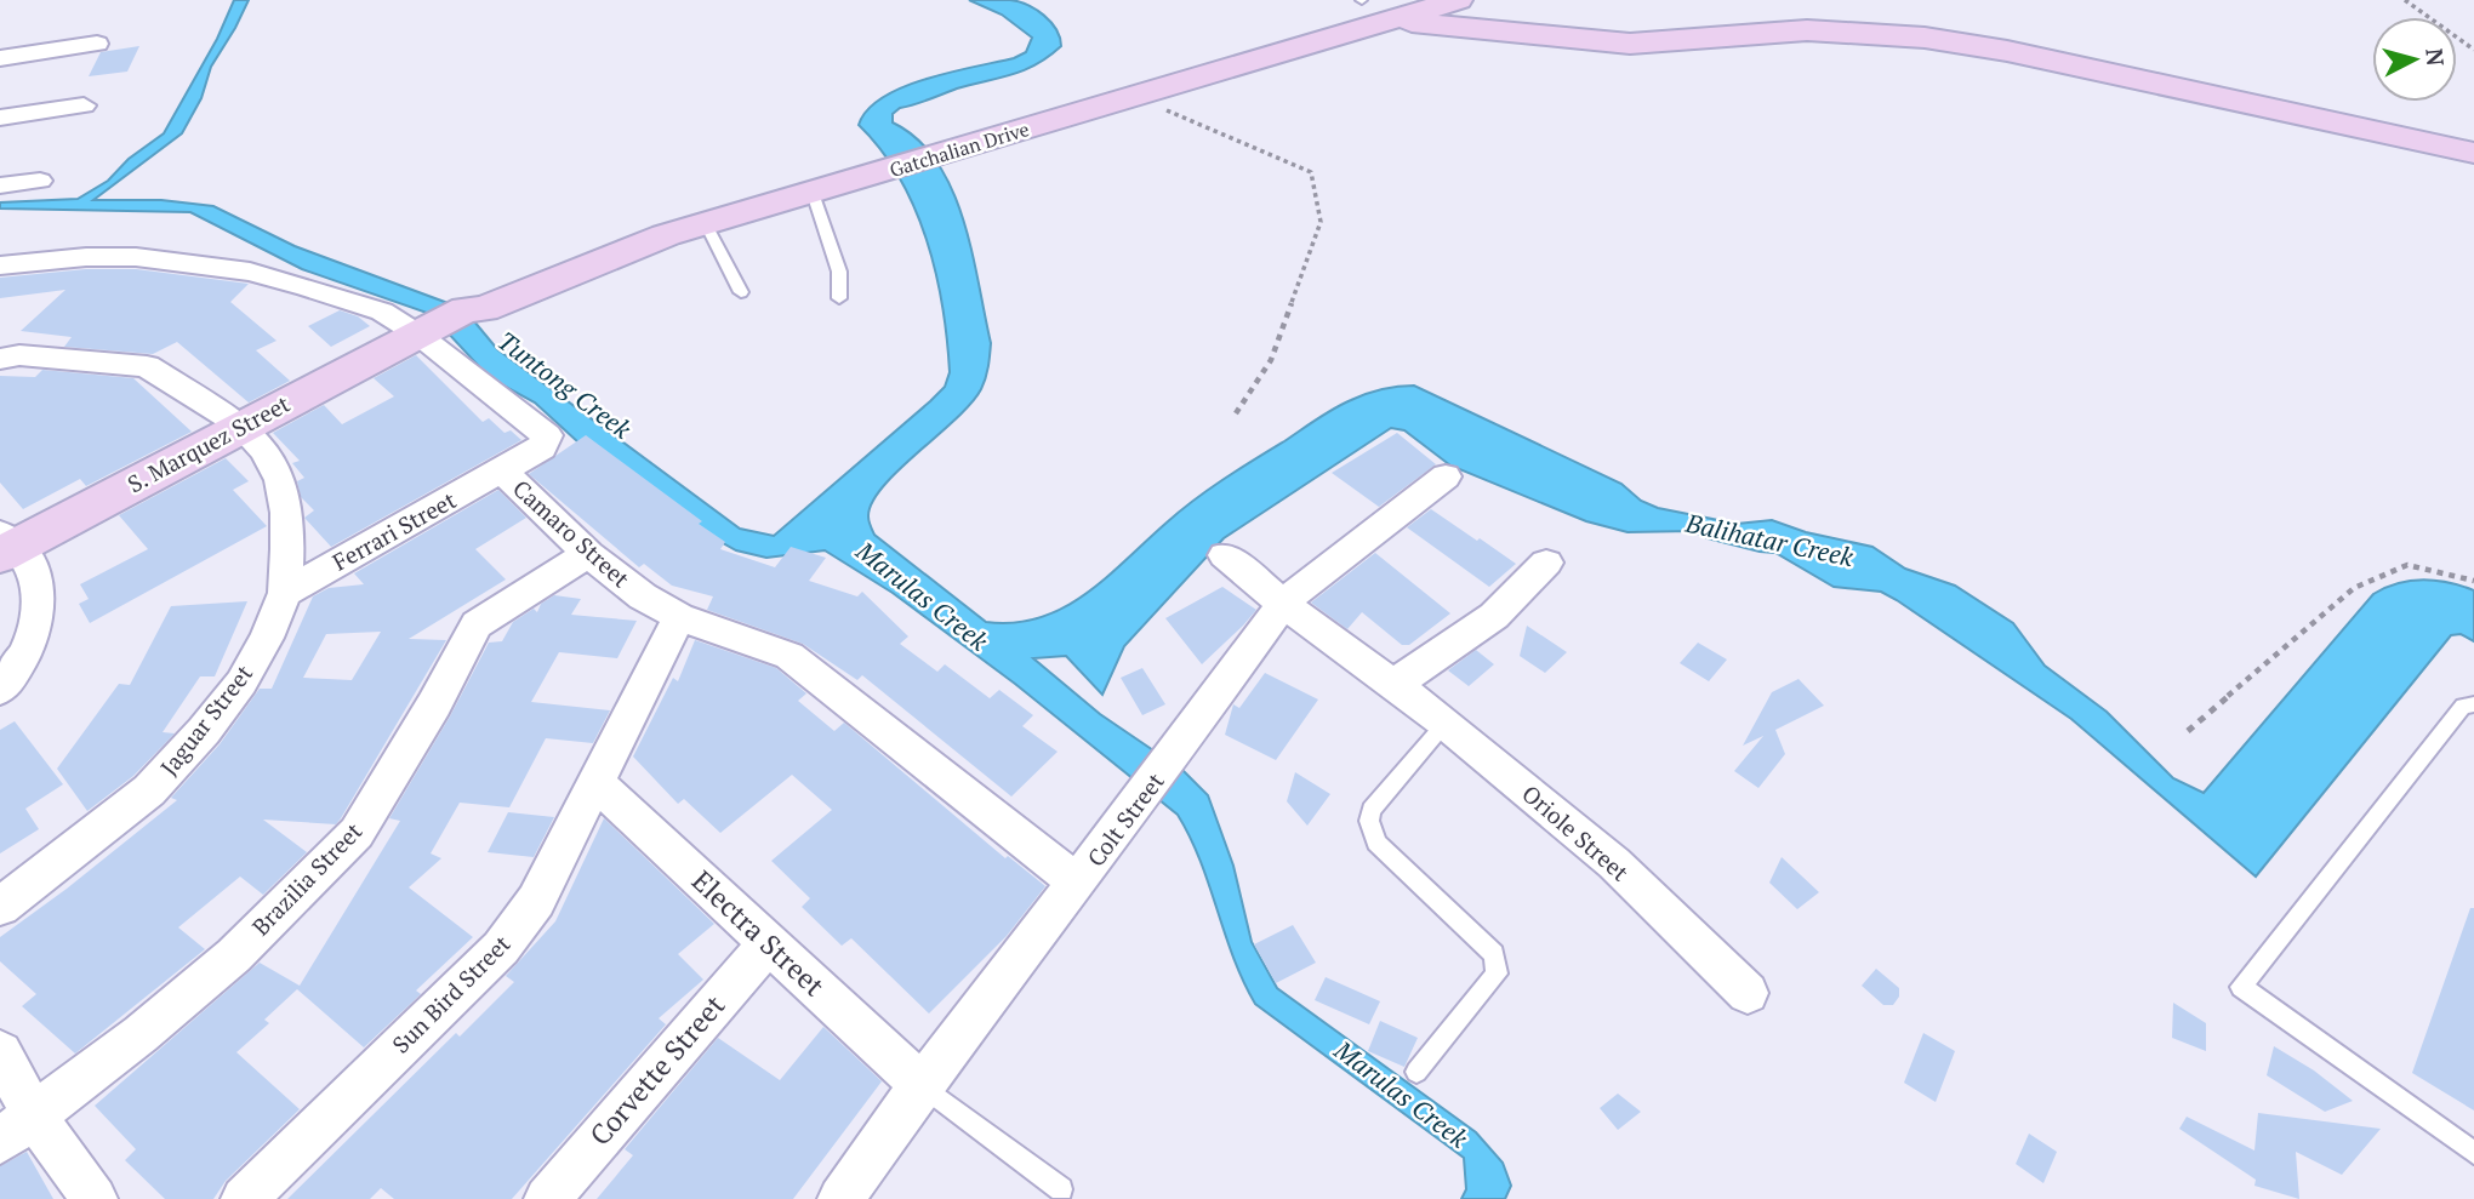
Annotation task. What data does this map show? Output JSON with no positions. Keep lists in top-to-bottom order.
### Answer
{
  "streets": {
    "street": [
      "Gatchalian Drive",
      "S. Marquez Street",
      "Ferrari Street",
      "Camaro Street",
      "Jaguar Street",
      "Colt Street",
      "Oriole Street",
      "Brazilia Street",
      "Electra Street",
      "Sun Bird Street",
      "Corvette Street"
    ]
  },
  "crossings": [
    ["Gatchalian Drive", "S. Marquez Street"],
    ["Gatchalian Drive", "Camaro Street"],
    ["S. Marquez Street", "Camaro Street"],
    ["S. Marquez Street", "Jaguar Street"],
    ["Ferrari Street", "Camaro Street"],
    ["Ferrari Street", "Jaguar Street"],
    ["Camaro Street", "Colt Street"],
    ["Camaro Street", "Brazilia Street"],
    ["Camaro Street", "Sun Bird Street"],
    ["Colt Street", "Oriole Street"],
    ["Colt Street", "Electra Street"],
    ["Electra Street", "Sun Bird Street"],
    ["Electra Street", "Corvette Street"]
  ],
  "water": ["Tuntong Creek", "Balihatar Creek", "Marulas Creek"],
  "north": "right"
}
